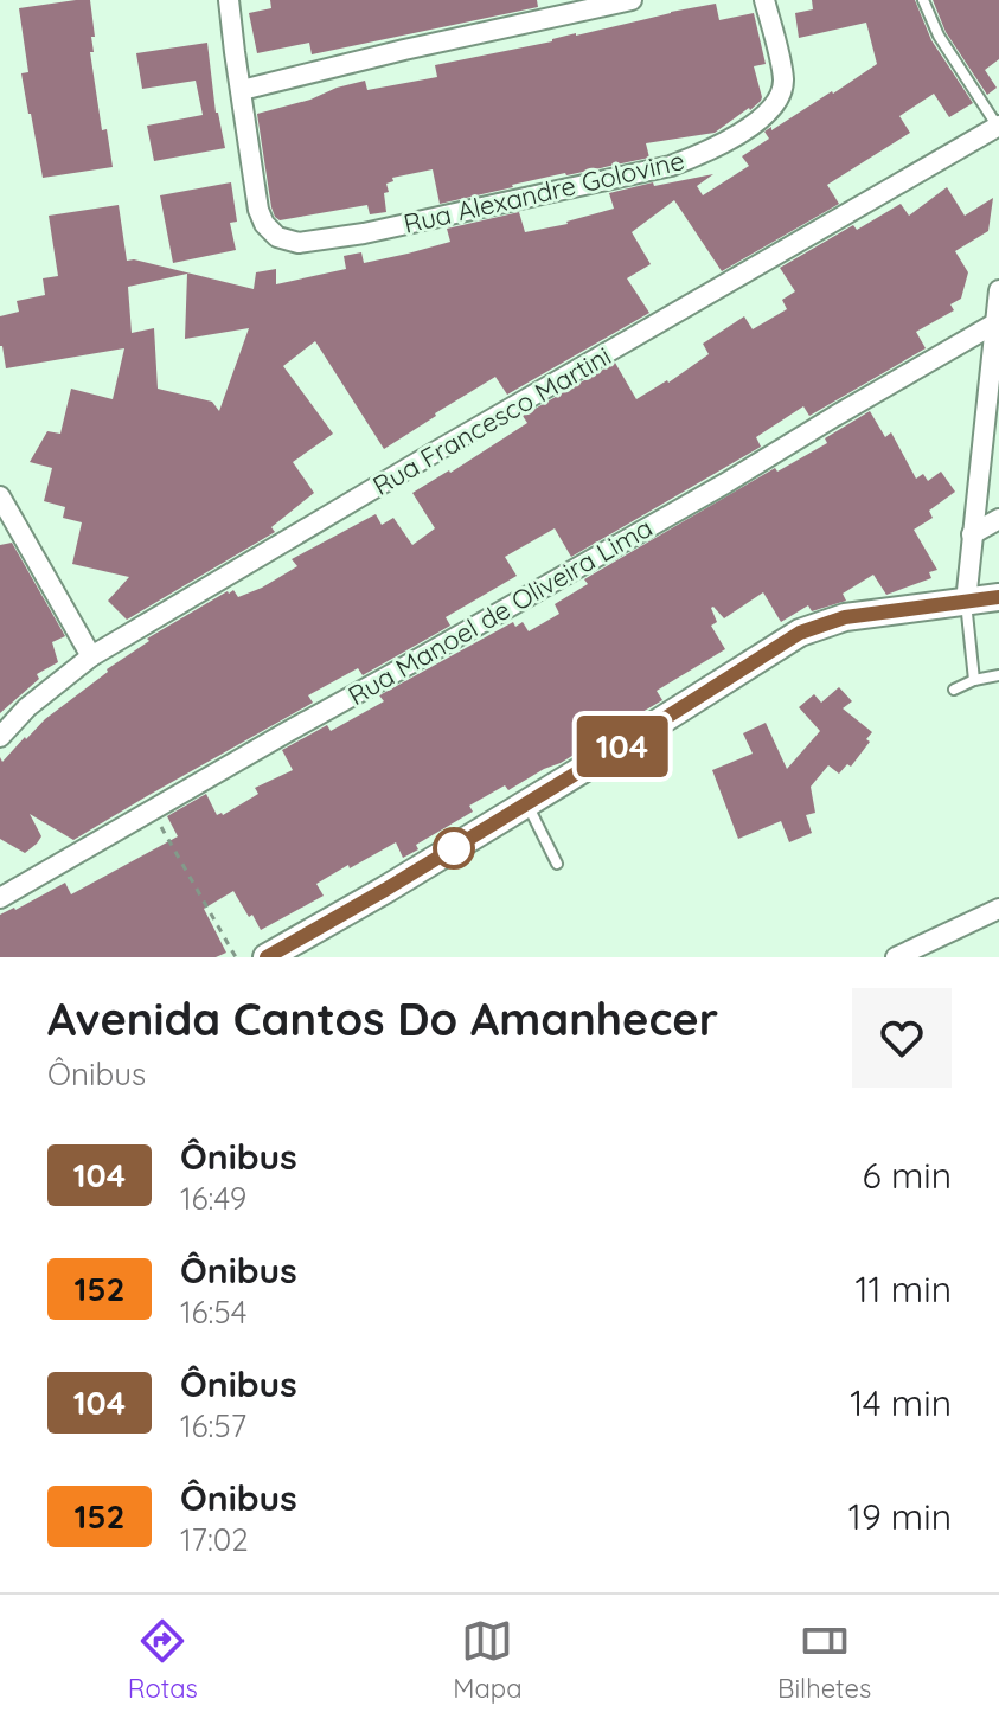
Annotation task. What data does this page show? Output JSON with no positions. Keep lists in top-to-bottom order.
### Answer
{
  "streets": {
    "street": ["Rua Alexandre Golovine", "Rua Francesco Martini", "Rua Manoel de Oliveira Lima"]
  },
  "lines": ["bus line 104"],
  "page": {
    "on_map": "104",
    "heading": ["Avenida Cantos Do Amanhecer", "Ônibus"],
    "list": [
      {
        "mark": "104",
        "name": "Ônibus",
        "note": "16:49",
        "value": "6 min"
      },
      {
        "mark": "152",
        "name": "Ônibus",
        "note": "16:54",
        "value": "11 min"
      },
      {
        "mark": "104",
        "name": "Ônibus",
        "note": "16:57",
        "value": "14 min"
      },
      {
        "mark": "152",
        "name": "Ônibus",
        "note": "17:02",
        "value": "19 min"
      }
    ],
    "tabs": ["Rotas", "Mapa", "Bilhetes"]
  }
}
